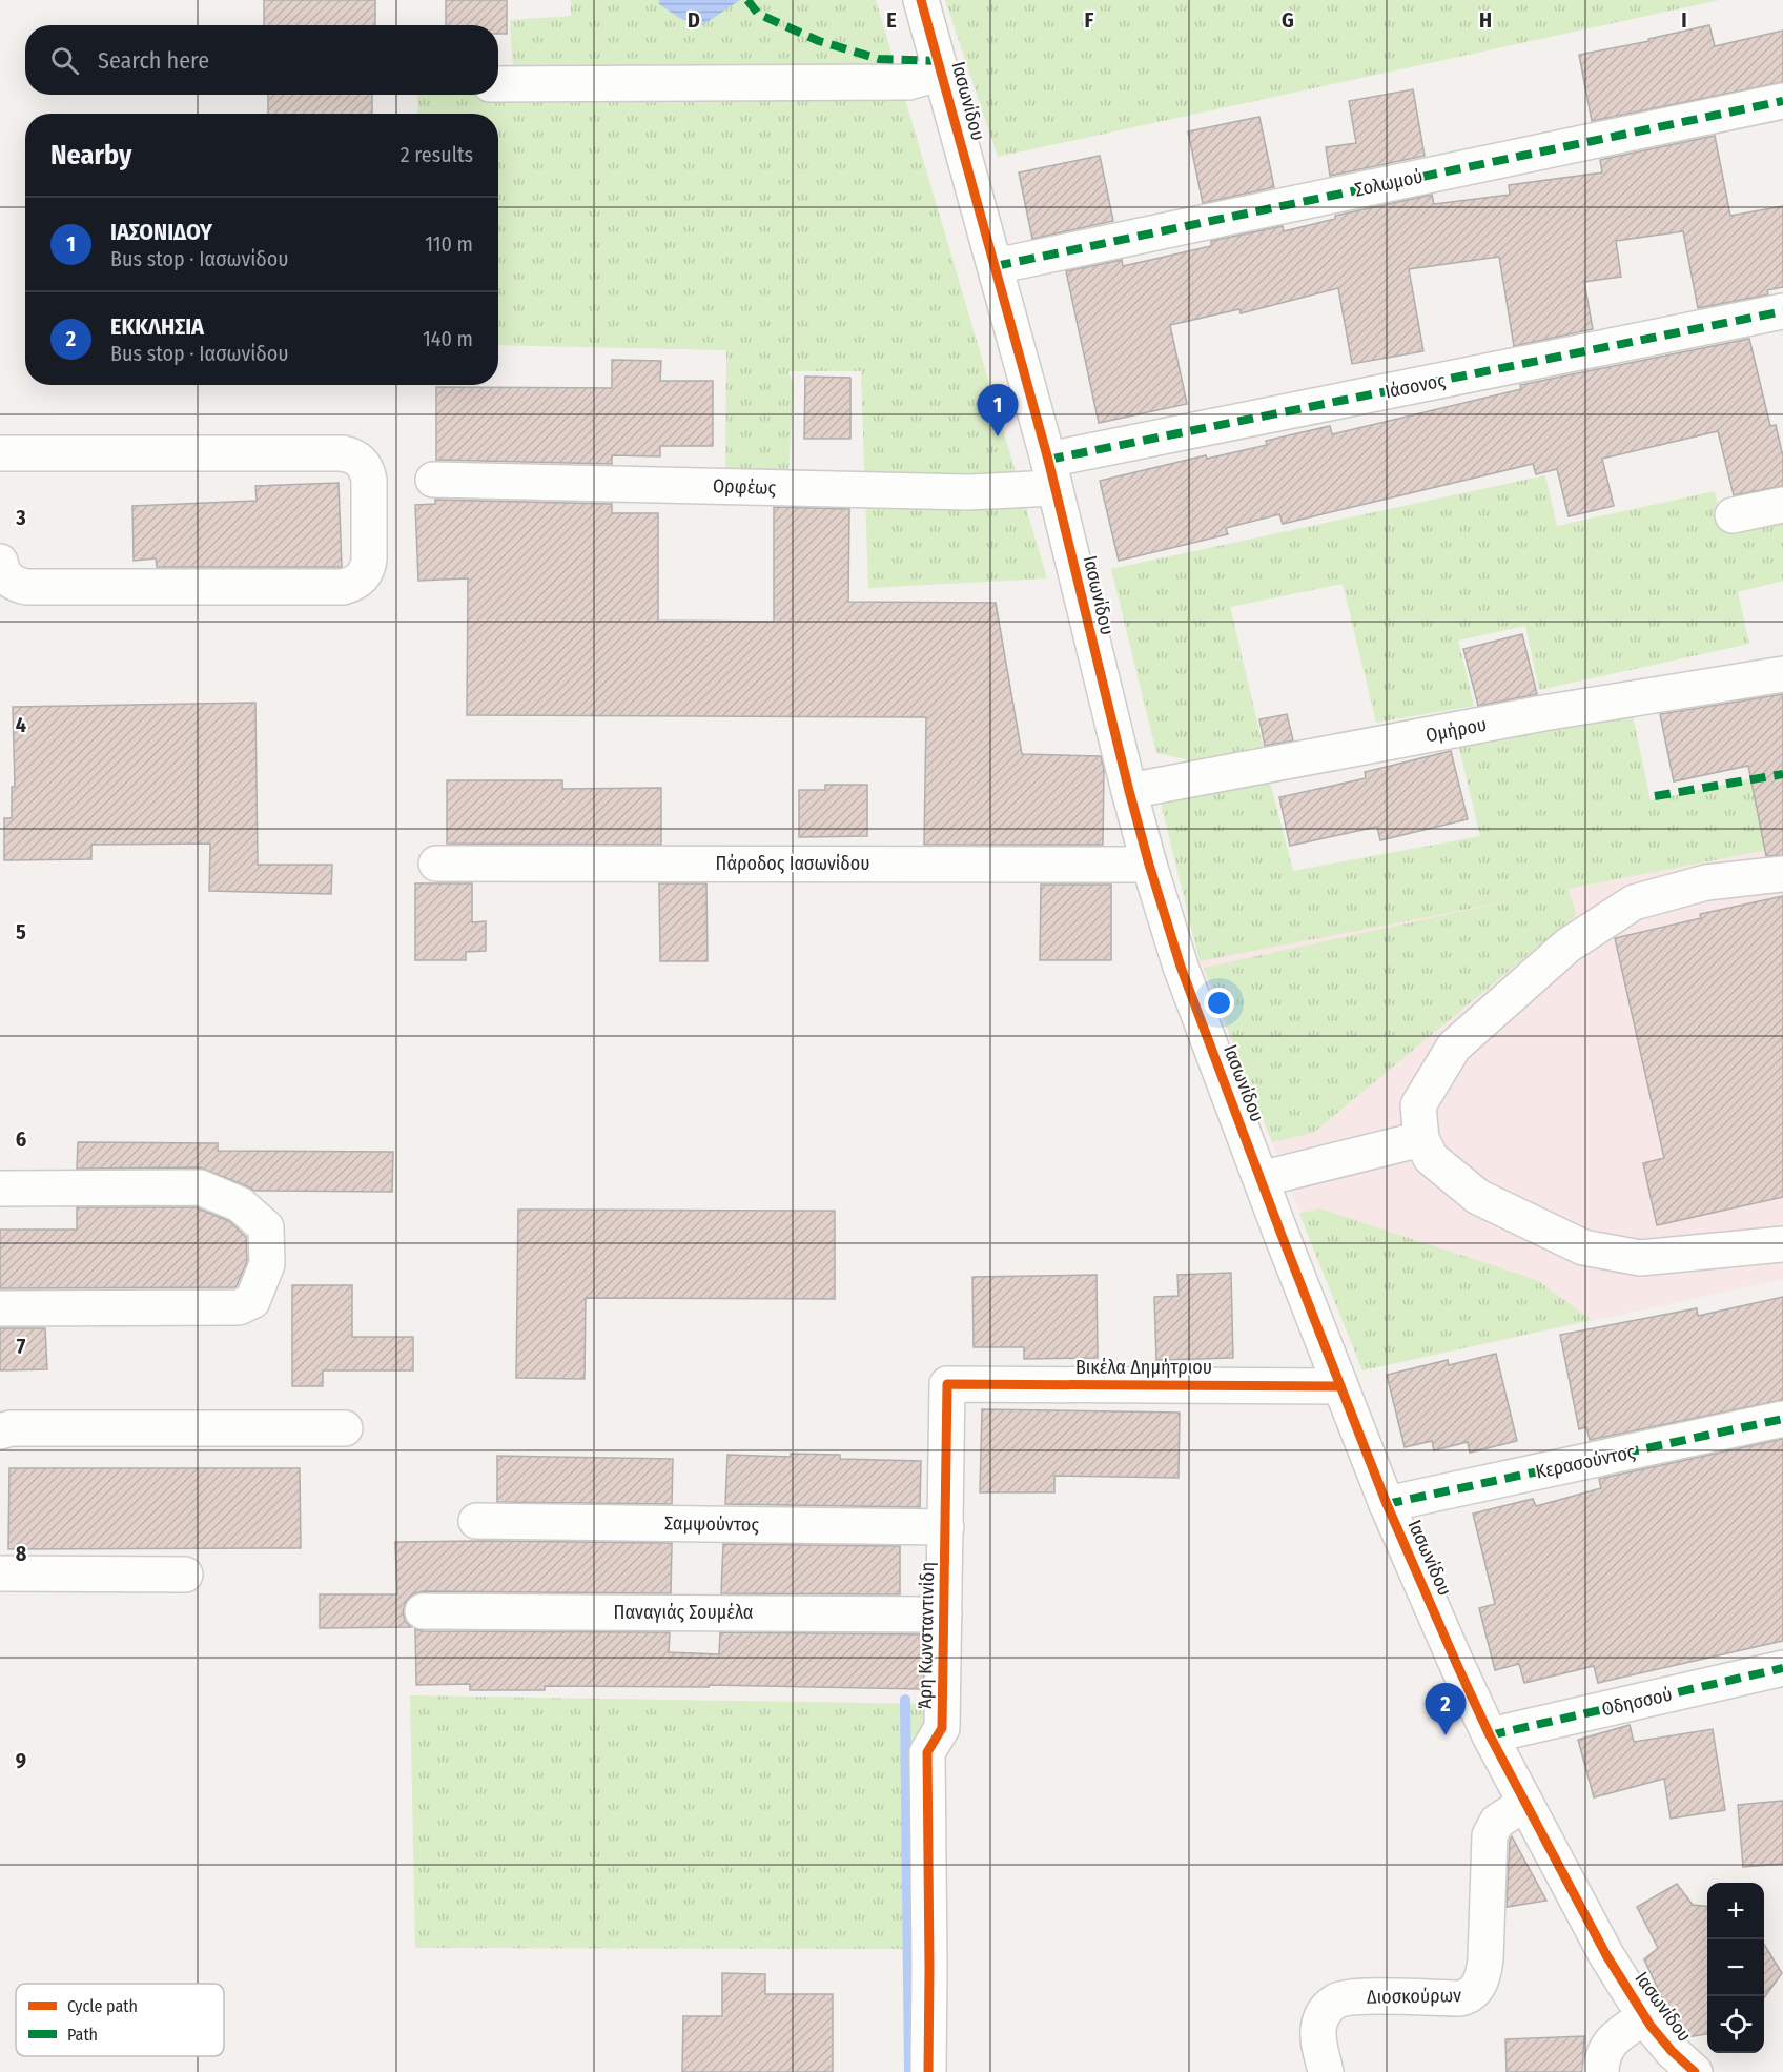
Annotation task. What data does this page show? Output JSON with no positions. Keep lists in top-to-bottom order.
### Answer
{
  "streets": {
    "street": [
      "Ιασωνίδου",
      "Σολωμού",
      "Ιάσονος",
      "Ορφέως",
      "Ομήρου",
      "Πάροδος Ιασωνίδου",
      "Βικέλα Δημήτριου",
      "Κερασούντος",
      "Σαμψούντος",
      "Παναγιάς Σουμέλα",
      "Άρη Κωνσταντινίδη",
      "Οδησσού",
      "Διοσκούρων"
    ]
  },
  "crossings": [
    ["Ιασωνίδου", "Σολωμού"],
    ["Ιασωνίδου", "Ιάσονος"],
    ["Ιασωνίδου", "Ορφέως"],
    ["Ιασωνίδου", "Ομήρου"],
    ["Ιασωνίδου", "Πάροδος Ιασωνίδου"],
    ["Ιασωνίδου", "Βικέλα Δημήτριου"],
    ["Ιασωνίδου", "Κερασούντος"],
    ["Ιασωνίδου", "Οδησσού"],
    ["Ιασωνίδου", "Διοσκούρων"],
    ["Ιάσονος", "Ορφέως"],
    ["Βικέλα Δημήτριου", "Άρη Κωνσταντινίδη"],
    ["Σαμψούντος", "Άρη Κωνσταντινίδη"],
    ["Παναγιάς Σουμέλα", "Άρη Κωνσταντινίδη"]
  ],
  "legend": ["Cycle path", "Path"],
  "page": {
    "search": "Search here",
    "heading": ["Nearby", "2 results"],
    "list": [
      {
        "mark": "1",
        "name": "ΙΑΣΟΝΙΔΟΥ",
        "note": "Bus stop · Ιασωνίδου",
        "value": "110 m"
      },
      {
        "mark": "2",
        "name": "ΕΚΚΛΗΣΙΑ",
        "note": "Bus stop · Ιασωνίδου",
        "value": "140 m"
      }
    ],
    "pins": ["1", "2"],
    "map_buttons": ["+", "−"]
  },
  "grid": {
    "columns": [
      "D",
      "E",
      "F",
      "G",
      "H",
      "I"
    ],
    "rows": [
      "3",
      "4",
      "5",
      "6",
      "7",
      "8",
      "9"
    ]
  }
}
